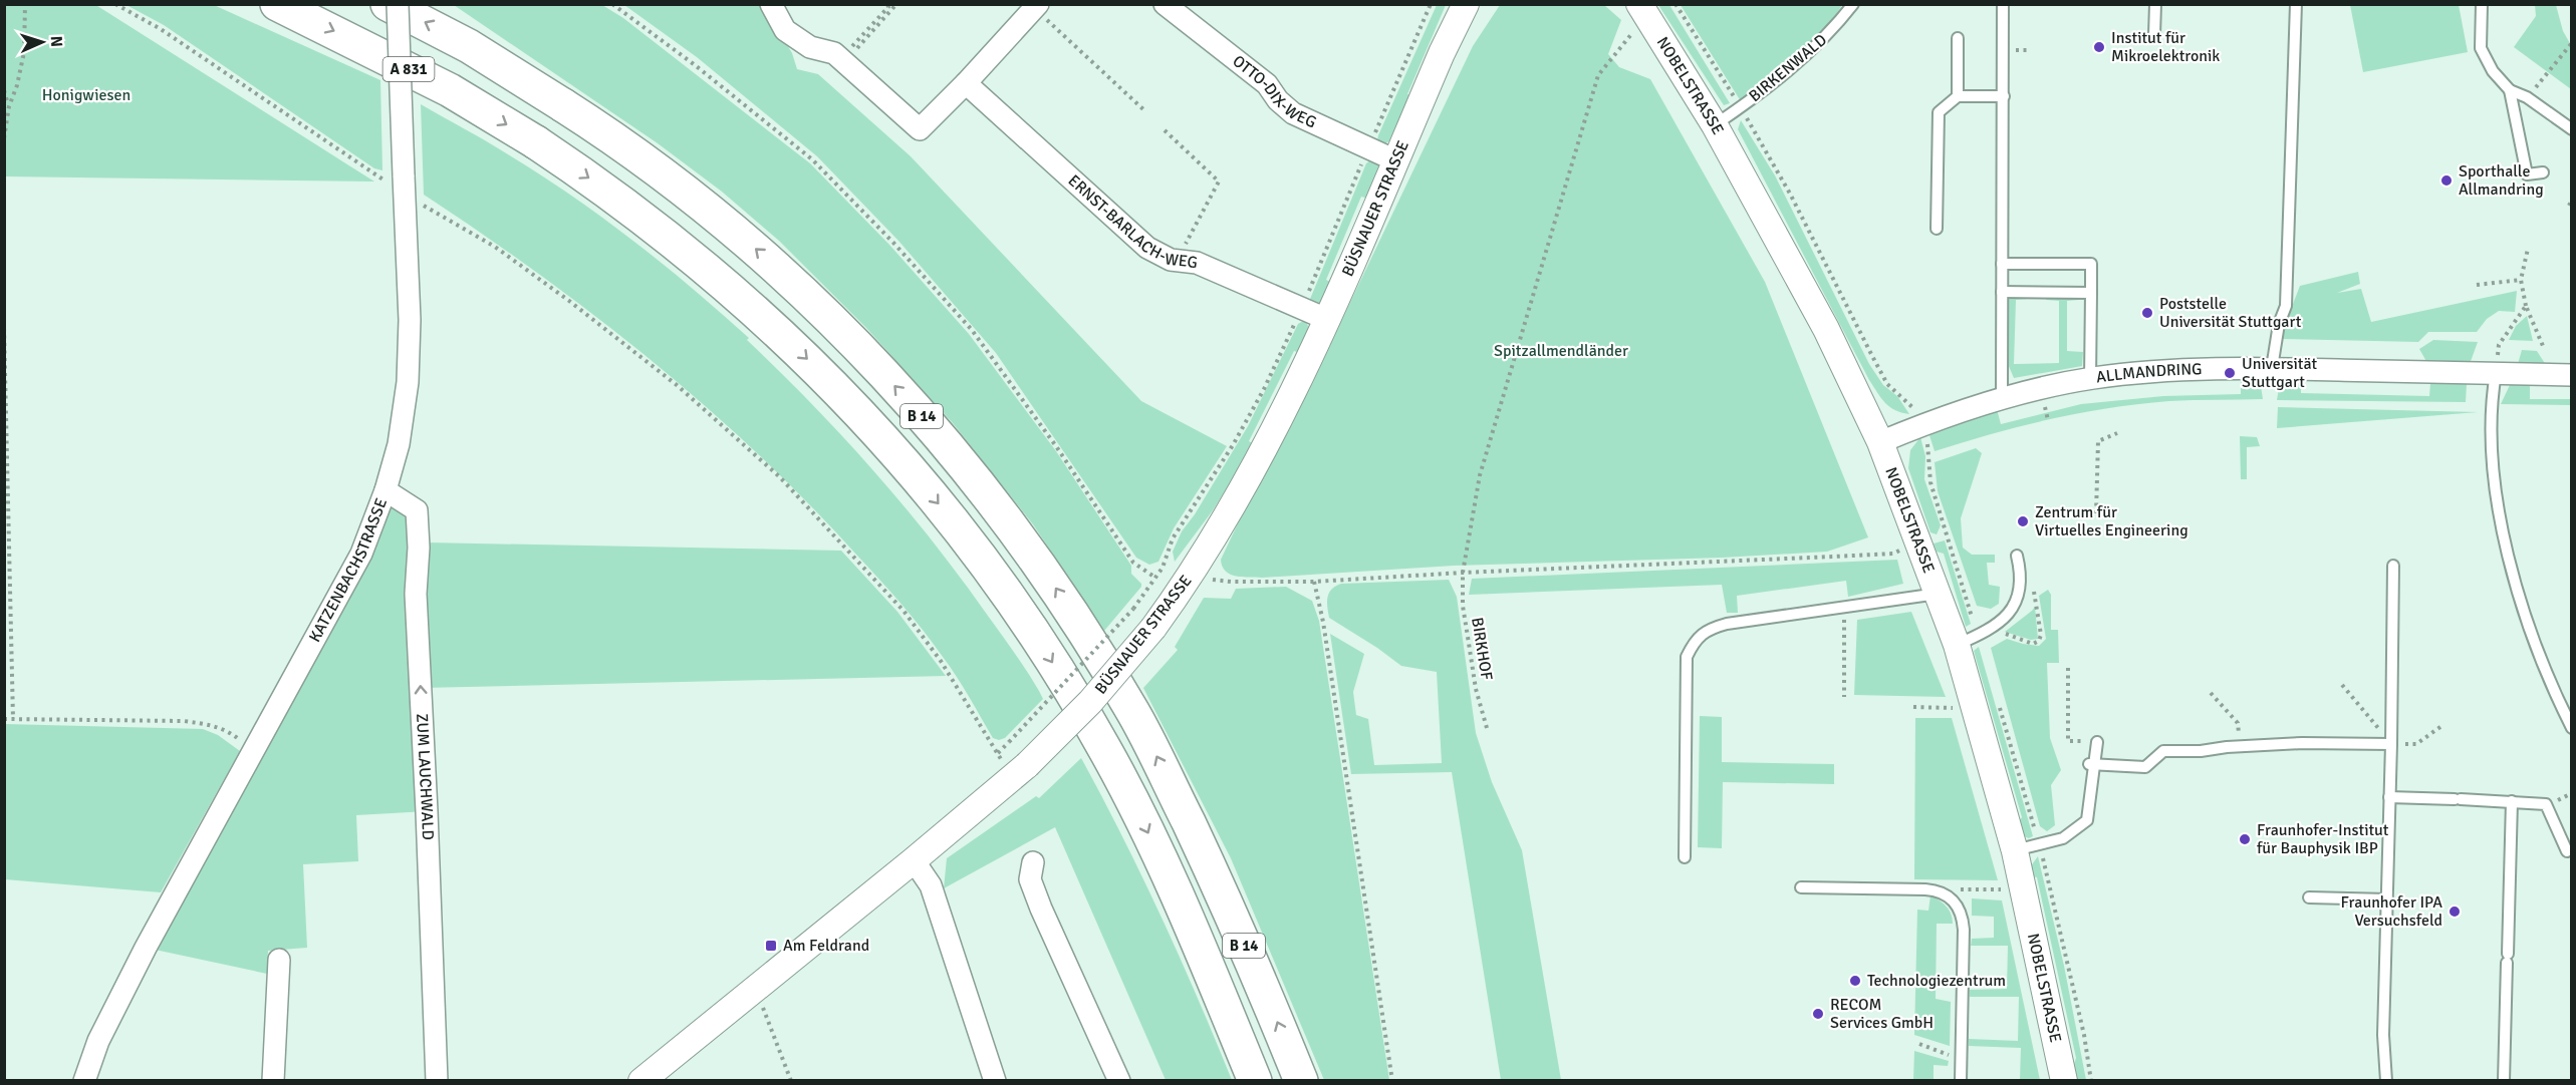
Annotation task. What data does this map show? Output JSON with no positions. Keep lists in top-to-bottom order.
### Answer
{
  "streets": {
    "highway": ["A 831", "B 14"],
    "street": [
      "NOBELSTRASSE",
      "OTTO-DIX-WEG",
      "BÜSNAUER STRASSE",
      "ERNST-BARLACH-WEG",
      "ALLMANDRING",
      "KATZENBACHSTRASSE",
      "ZUM LAUCHWALD"
    ],
    "lane": ["BIRKENWALD"],
    "path": ["BIRKHOF"]
  },
  "crossings": [
    ["BIRKENWALD", "NOBELSTRASSE"],
    ["A 831", "B 14"],
    ["NOBELSTRASSE", "ALLMANDRING"],
    ["OTTO-DIX-WEG", "BÜSNAUER STRASSE"],
    ["BÜSNAUER STRASSE", "ERNST-BARLACH-WEG"],
    ["KATZENBACHSTRASSE", "ZUM LAUCHWALD"]
  ],
  "one_way": ["ZUM LAUCHWALD"],
  "parks": ["Honigwiesen", "Spitzallmendländer"],
  "places": {
    "other": [
      "Institut für Mikroelektronik",
      "Sporthalle Allmandring",
      "Poststelle Universität Stuttgart",
      "Universität Stuttgart",
      "Zentrum für Virtuelles Engineering",
      "Fraunhofer-Institut für Bauphysik IBP",
      "Fraunhofer IPA Versuchsfeld",
      "Technologiezentrum",
      "RECOM Services GmbH"
    ],
    "transit": ["Am Feldrand"]
  },
  "north": "right"
}
